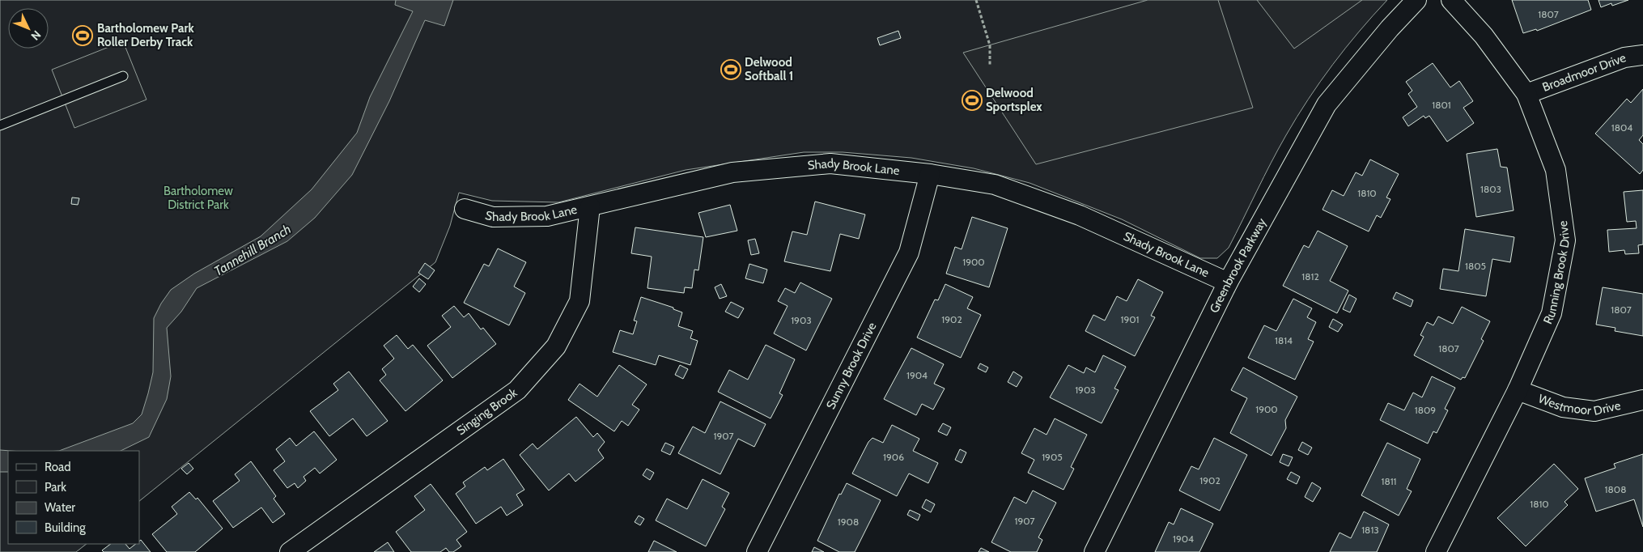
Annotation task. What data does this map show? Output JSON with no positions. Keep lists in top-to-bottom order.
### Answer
{
  "streets": {
    "street": [
      "Broadmoor Drive",
      "Shady Brook Lane",
      "Greenbrook Parkway",
      "Running Brook Drive",
      "Sunny Brook Drive",
      "Westmoor Drive",
      "Singing Brook"
    ]
  },
  "crossings": [
    ["Broadmoor Drive", "Running Brook Drive"],
    ["Shady Brook Lane", "Greenbrook Parkway"],
    ["Shady Brook Lane", "Sunny Brook Drive"],
    ["Shady Brook Lane", "Singing Brook"],
    ["Running Brook Drive", "Westmoor Drive"]
  ],
  "water": ["Tannehill Branch"],
  "parks": ["Bartholomew District Park"],
  "places": {
    "sports": ["Bartholomew Park Roller Derby Track", "Delwood Softball 1", "Delwood Sportsplex"]
  },
  "house_numbers": [
    "1807",
    "1801",
    "1804",
    "1803",
    "1810",
    "1900",
    "1805",
    "1812",
    "1807",
    "1902",
    "1901",
    "1903",
    "1814",
    "1807",
    "1904",
    "1903",
    "1900",
    "1809",
    "1907",
    "1906",
    "1905",
    "1902",
    "1811",
    "1808",
    "1810",
    "1907",
    "1908",
    "1813",
    "1904"
  ],
  "legend": [
    "Road",
    "Park",
    "Water",
    "Building"
  ],
  "north": "bottom right"
}
